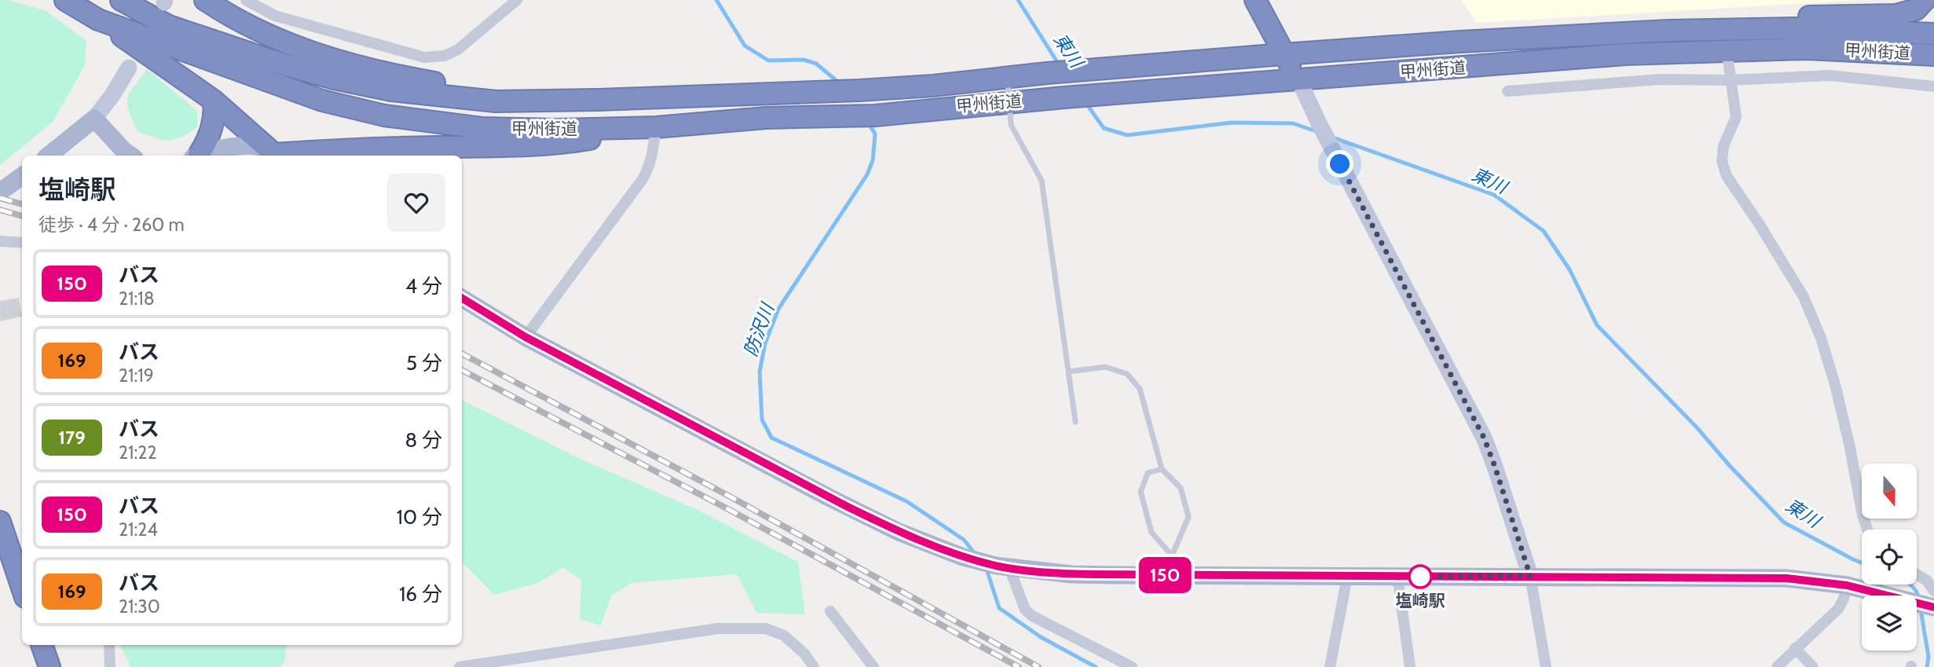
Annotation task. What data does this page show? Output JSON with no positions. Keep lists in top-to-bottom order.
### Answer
{
  "streets": {
    "highway": ["甲州街道"]
  },
  "water": ["東川", "防沢川"],
  "places": ["塩崎駅"],
  "lines": ["bus line 150"],
  "north": "bottom",
  "page": {
    "on_map": "150",
    "heading": ["塩崎駅", "徒歩 · 4 分 · 260 m"],
    "list": [
      {
        "mark": "150",
        "name": "バス",
        "note": "21:18",
        "value": "4 分"
      },
      {
        "mark": "169",
        "name": "バス",
        "note": "21:19",
        "value": "5 分"
      },
      {
        "mark": "179",
        "name": "バス",
        "note": "21:22",
        "value": "8 分"
      },
      {
        "mark": "150",
        "name": "バス",
        "note": "21:24",
        "value": "10 分"
      },
      {
        "mark": "169",
        "name": "バス",
        "note": "21:30",
        "value": "16 分"
      }
    ]
  }
}
